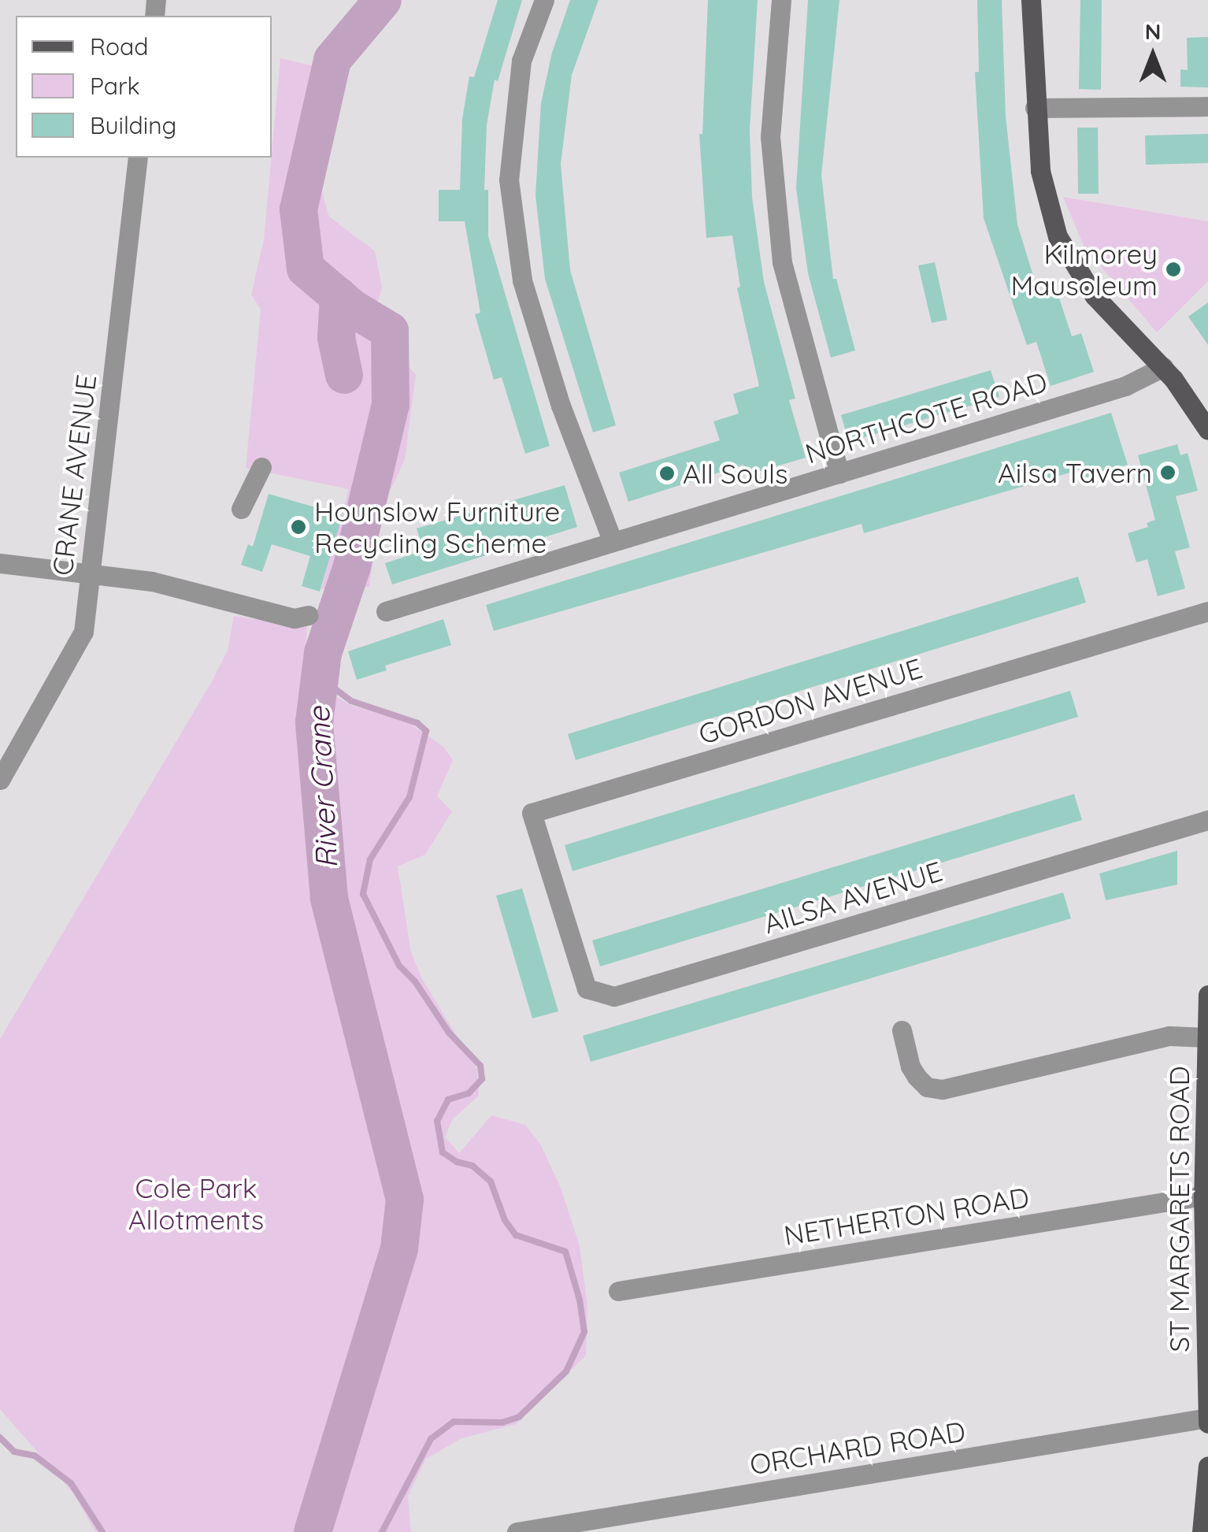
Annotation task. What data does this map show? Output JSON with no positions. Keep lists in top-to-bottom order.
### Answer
{
  "streets": {
    "main road": ["ST MARGARETS ROAD"],
    "street": [
      "NORTHCOTE ROAD",
      "CRANE AVENUE",
      "GORDON AVENUE",
      "AILSA AVENUE",
      "NETHERTON ROAD",
      "ORCHARD ROAD"
    ]
  },
  "crossings": [
    ["GORDON AVENUE", "AILSA AVENUE"],
    ["ST MARGARETS ROAD", "NETHERTON ROAD"],
    ["ST MARGARETS ROAD", "ORCHARD ROAD"]
  ],
  "water": ["River Crane"],
  "parks": ["Cole Park Allotments"],
  "places": [
    "Kilmorey Mausoleum",
    "Ailsa Tavern",
    "All Souls",
    "Hounslow Furniture Recycling Scheme"
  ],
  "legend": ["Road", "Park", "Building"],
  "north": "top"
}
